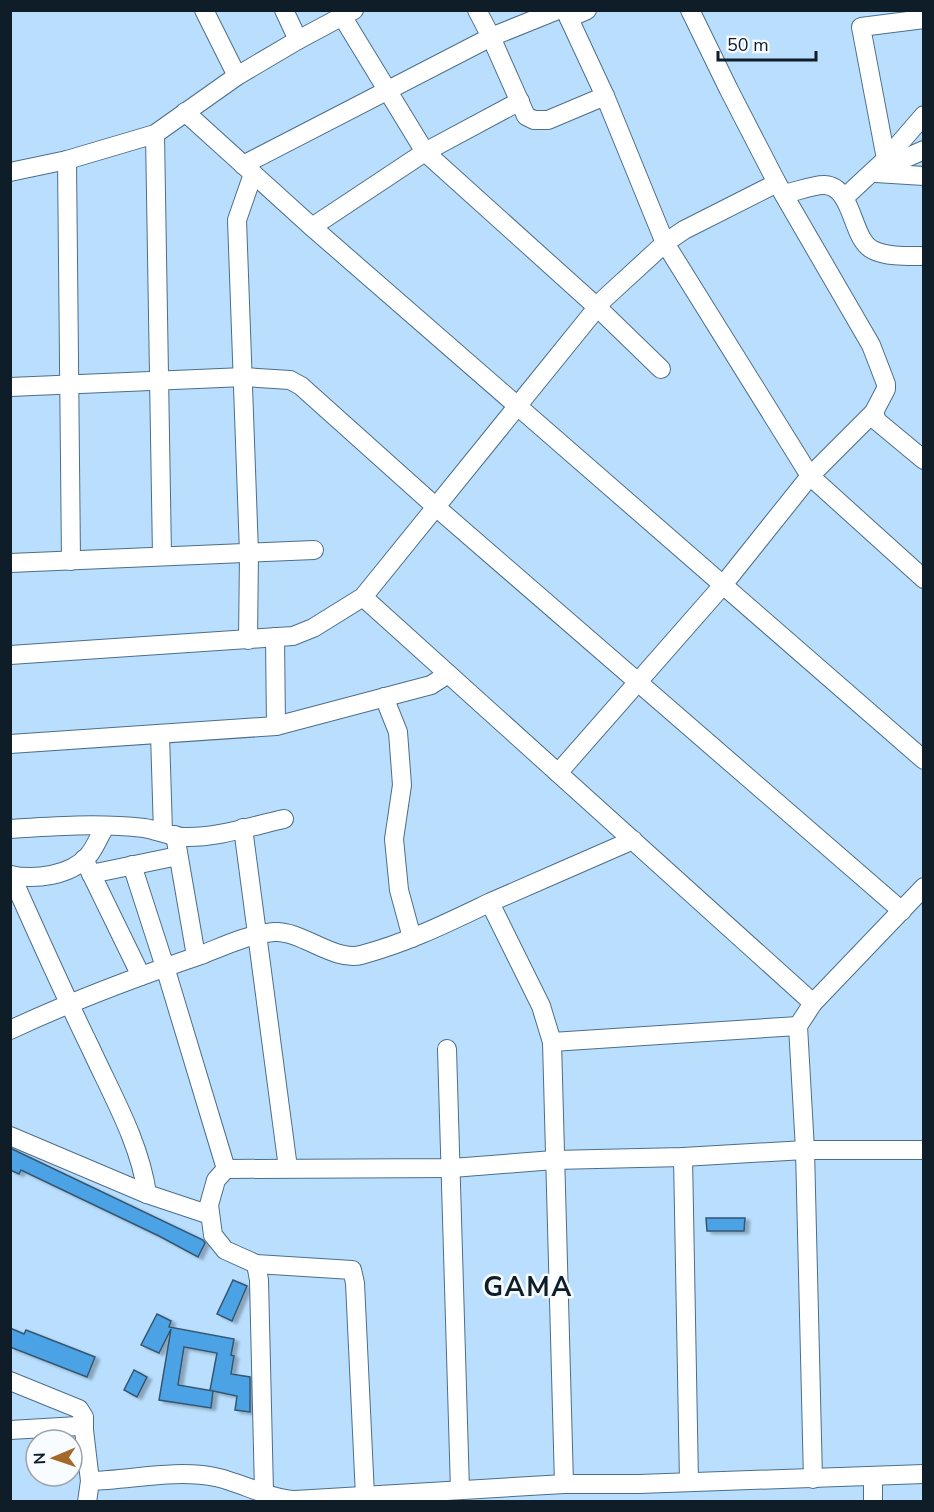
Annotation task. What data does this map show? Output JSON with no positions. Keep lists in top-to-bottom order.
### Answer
{
  "districts": ["GAMA"],
  "scale_bar": "50 m",
  "north": "left"
}
